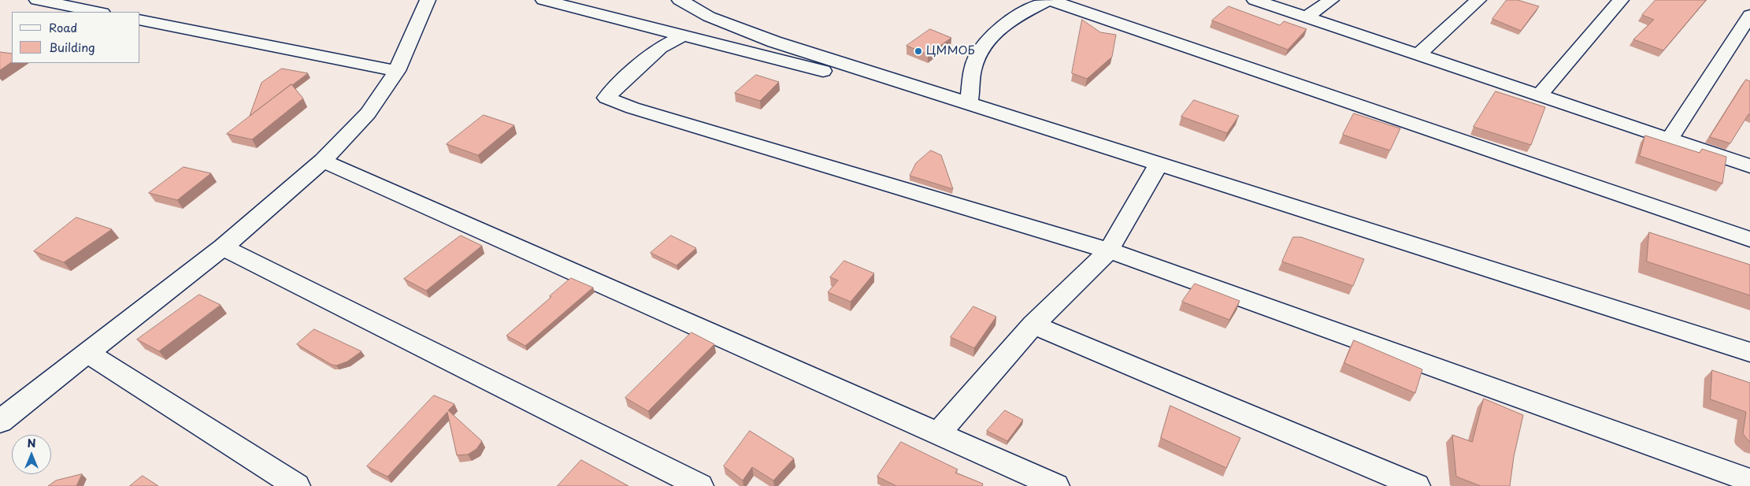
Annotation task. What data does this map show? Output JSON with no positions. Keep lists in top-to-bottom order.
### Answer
{
  "places": ["ЦММОБ"],
  "legend": ["Road", "Building"],
  "north": "top"
}
